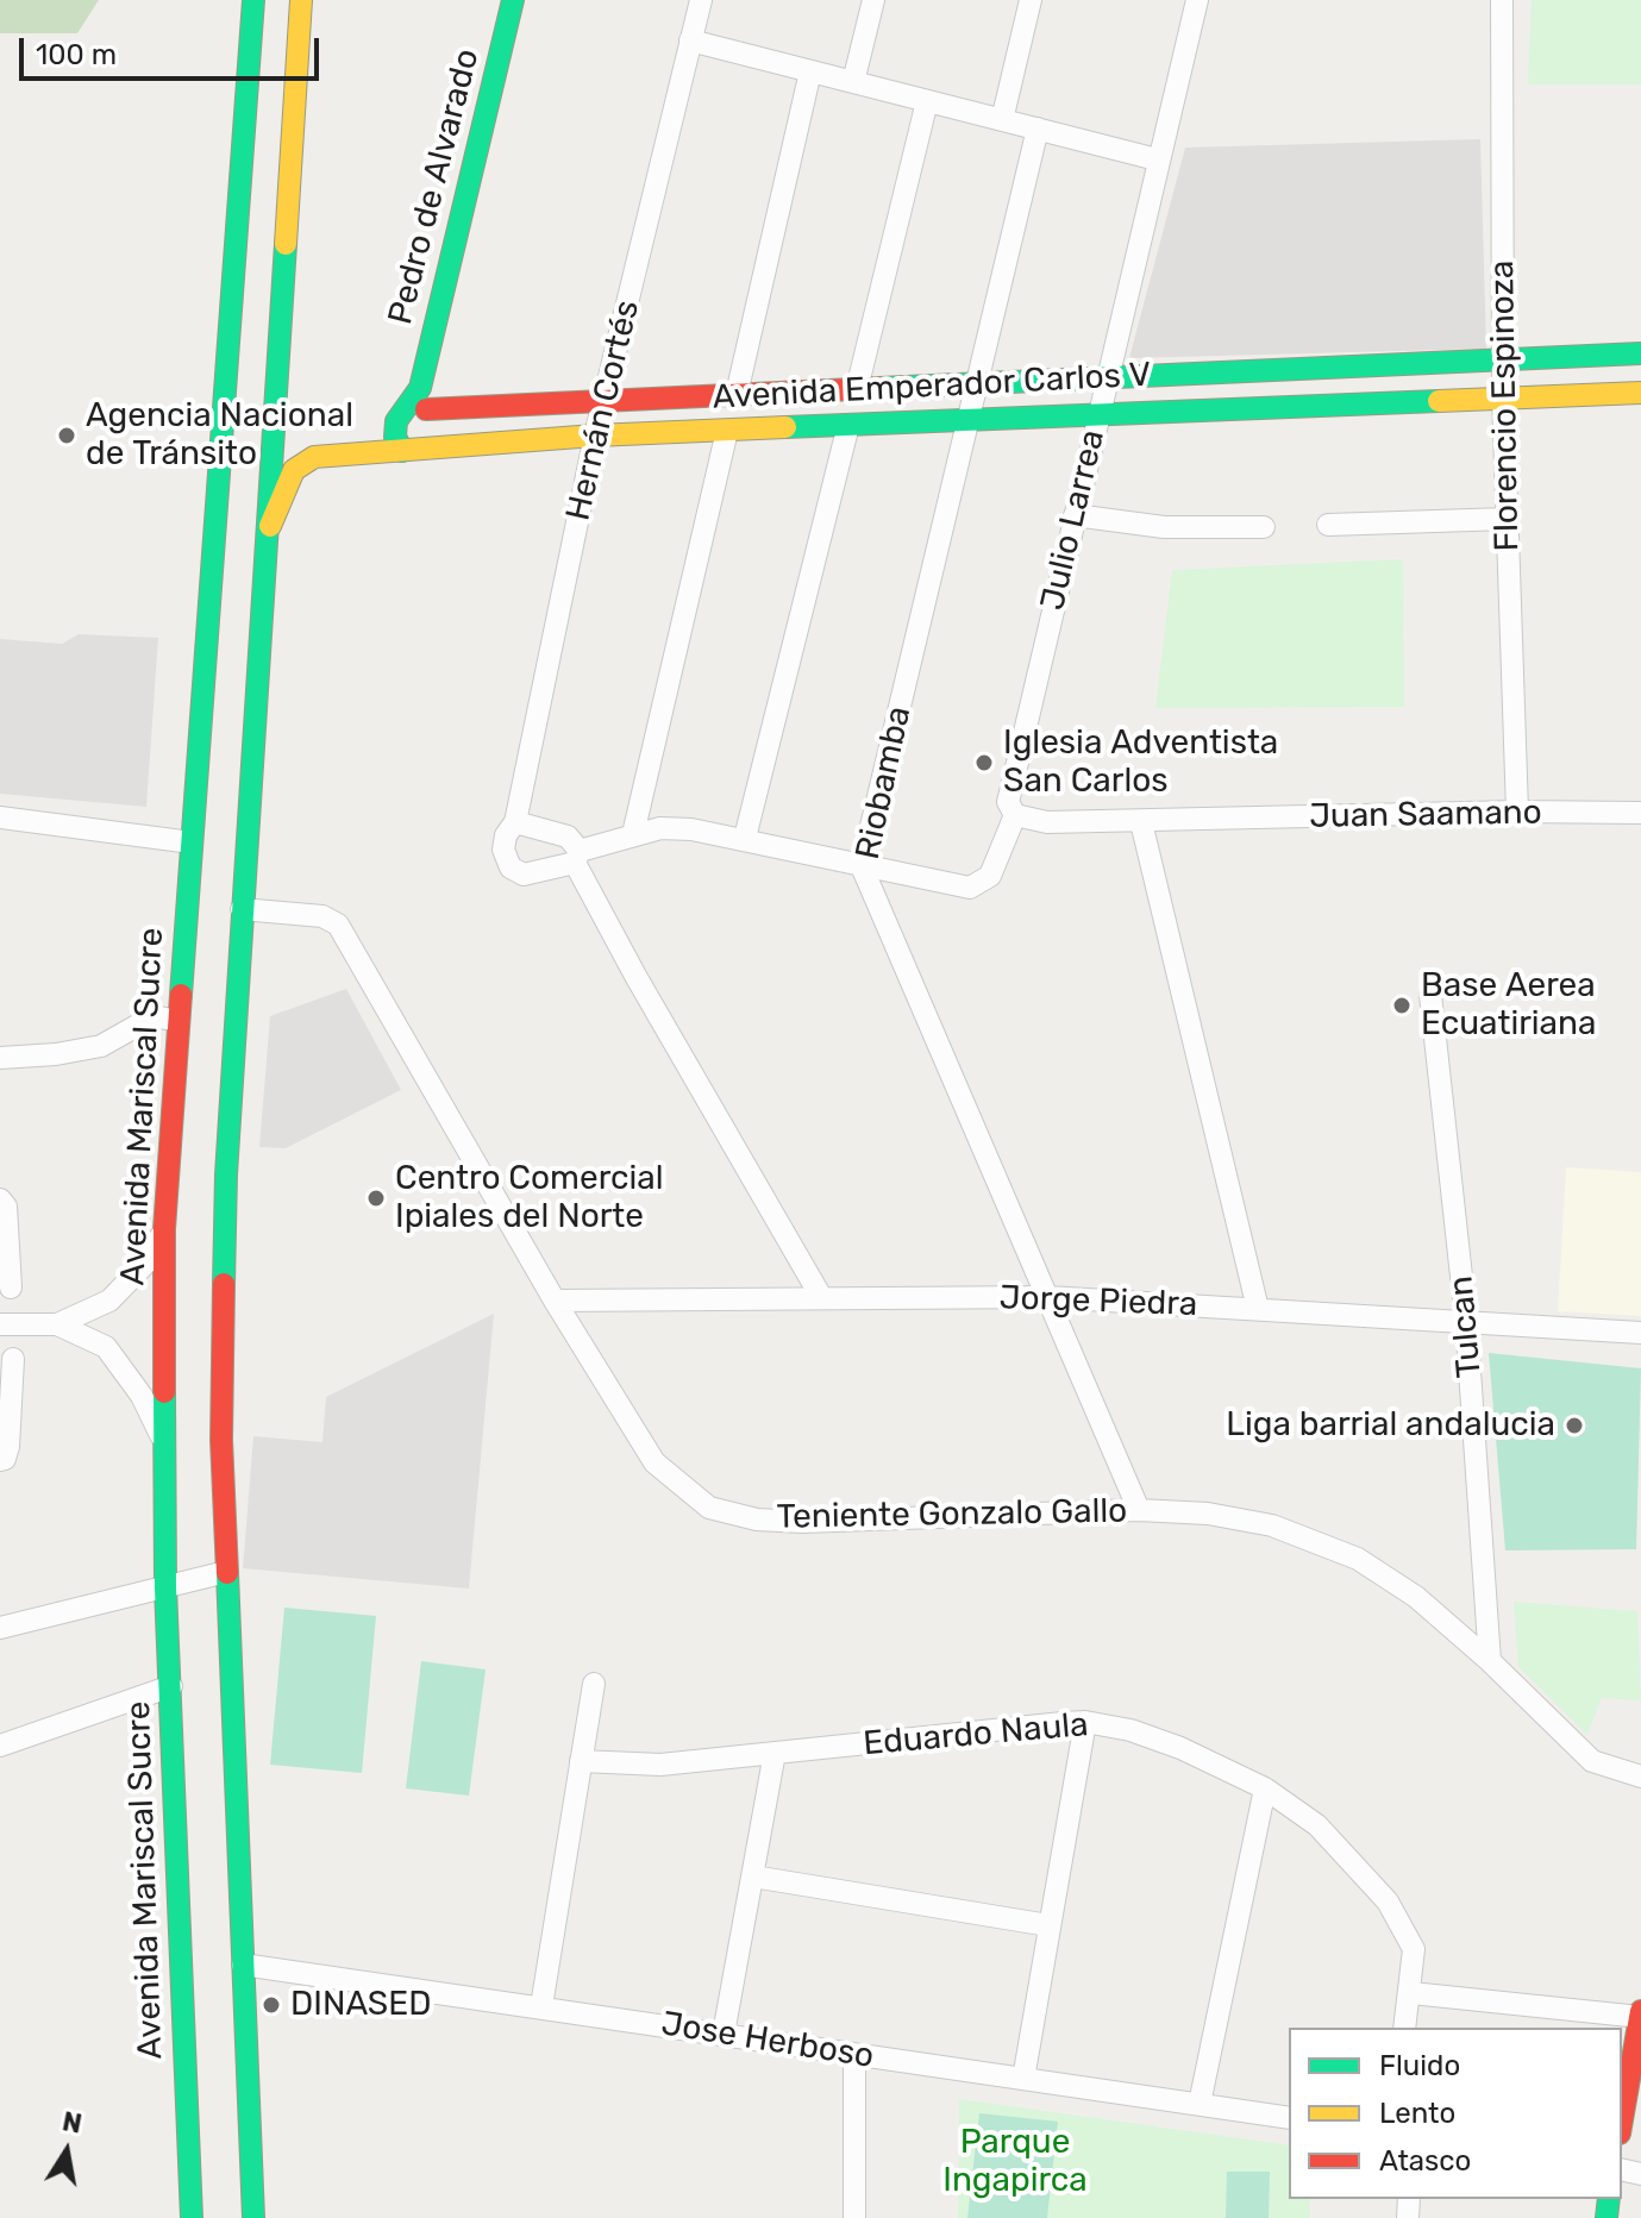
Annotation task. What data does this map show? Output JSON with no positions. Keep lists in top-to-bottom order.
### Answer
{
  "streets": {
    "main road": ["Pedro de Alvarado", "Avenida Emperador Carlos V", "Avenida Mariscal Sucre"],
    "street": [
      "Florencio Espinoza",
      "Hernán Cortés",
      "Julio Larrea",
      "Riobamba",
      "Juan Saamano",
      "Jorge Piedra",
      "Tulcan",
      "Teniente Gonzalo Gallo",
      "Eduardo Naula",
      "Jose Herboso"
    ]
  },
  "crossings": [
    ["Pedro de Alvarado", "Avenida Emperador Carlos V"],
    ["Avenida Emperador Carlos V", "Florencio Espinoza"],
    ["Avenida Emperador Carlos V", "Hernán Cortés"],
    ["Avenida Emperador Carlos V", "Julio Larrea"],
    ["Avenida Emperador Carlos V", "Riobamba"],
    ["Florencio Espinoza", "Juan Saamano"],
    ["Julio Larrea", "Juan Saamano"],
    ["Riobamba", "Jorge Piedra"],
    ["Riobamba", "Teniente Gonzalo Gallo"],
    ["Jorge Piedra", "Tulcan"],
    ["Jorge Piedra", "Teniente Gonzalo Gallo"],
    ["Tulcan", "Teniente Gonzalo Gallo"]
  ],
  "parks": ["Parque Ingapirca"],
  "places": [
    "Agencia Nacional de Tránsito",
    "Iglesia Adventista San Carlos",
    "Base Aerea Ecuatiriana",
    "Centro Comercial Ipiales del Norte",
    "Liga barrial andalucia",
    "DINASED"
  ],
  "legend": ["Fluido", "Lento", "Atasco"],
  "scale_bar": "100 m",
  "north": "top"
}
